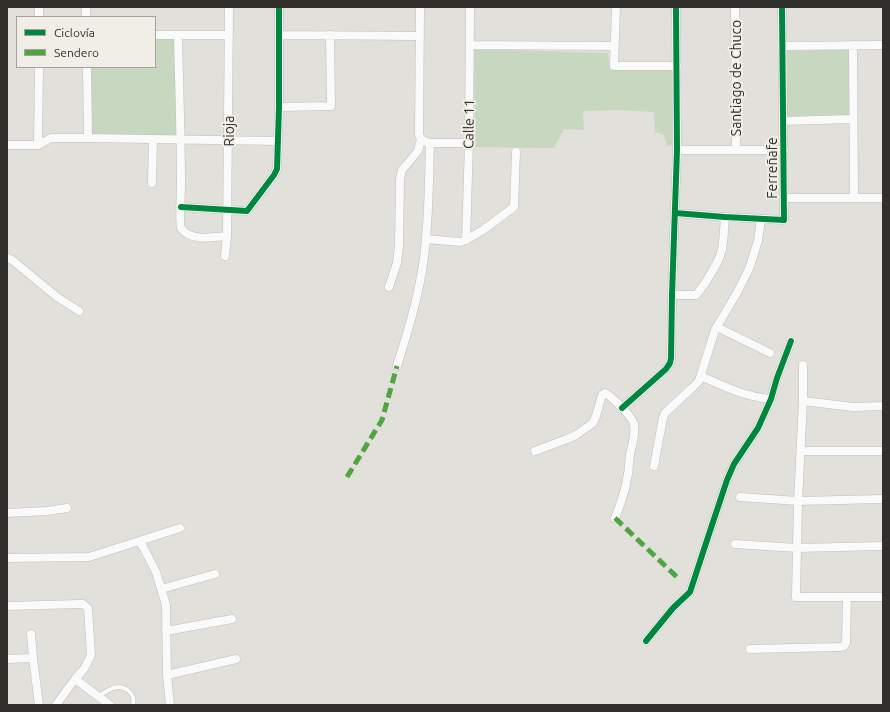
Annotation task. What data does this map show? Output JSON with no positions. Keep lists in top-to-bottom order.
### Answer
{
  "streets": {
    "street": [
      "Santiago de Chuco",
      "Calle 11",
      "Rioja",
      "Ferreñafe"
    ]
  },
  "legend": ["Ciclovía", "Sendero"]
}
